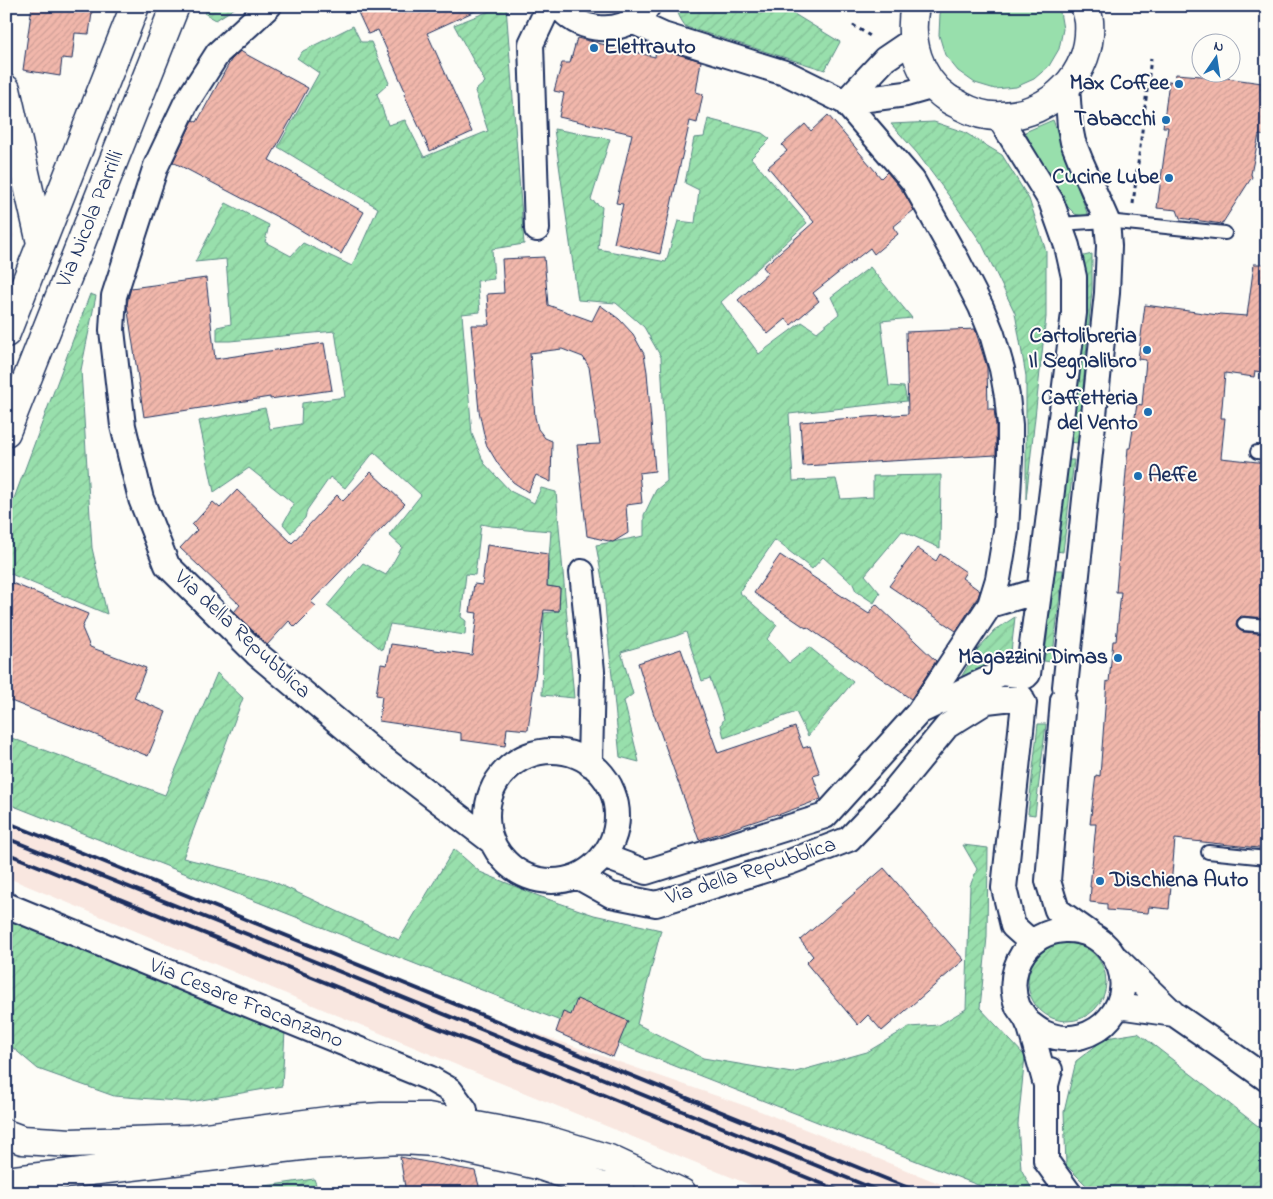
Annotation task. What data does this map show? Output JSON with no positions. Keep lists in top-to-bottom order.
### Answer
{
  "streets": {
    "street": ["Via Nicola Parrilli", "Via della Repubblica", "Via Cesare Fracanzano"]
  },
  "places": [
    "Elettrauto",
    "Max Coffee",
    "Tabacchi",
    "Cucine Lube",
    "Cartolibreria Il Segnalibro",
    "Caffetteria del Vento",
    "Aeffe",
    "Magazzini Dimas",
    "Dischiena Auto"
  ],
  "north": "top"
}
